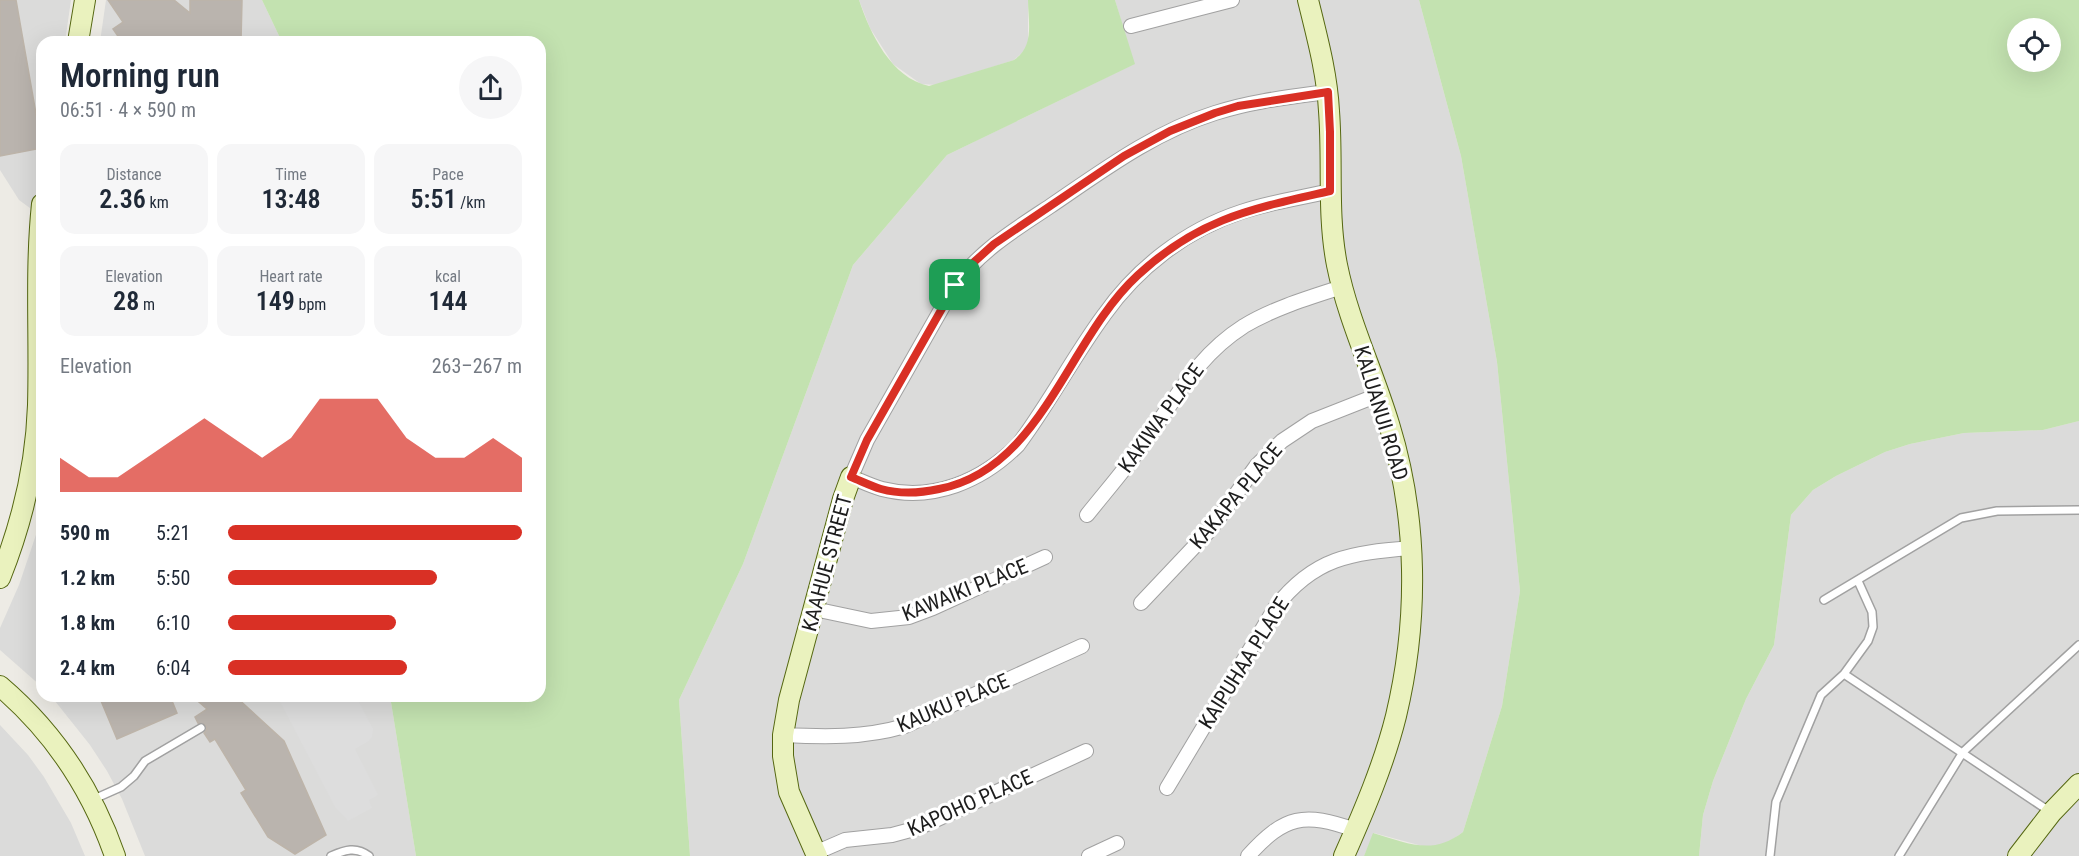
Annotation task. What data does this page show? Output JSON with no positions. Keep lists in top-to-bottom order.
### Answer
{
  "streets": {
    "street": [
      "KALUANUI ROAD",
      "KAKIWA PLACE",
      "KAKAPA PLACE",
      "KAAHUE STREET",
      "KAWAIKI PLACE",
      "KAIPUHAA PLACE",
      "KAUKU PLACE",
      "KAPOHO PLACE"
    ]
  },
  "crossings": [
    ["KALUANUI ROAD", "KAKIWA PLACE"],
    ["KALUANUI ROAD", "KAKAPA PLACE"],
    ["KALUANUI ROAD", "KAAHUE STREET"],
    ["KALUANUI ROAD", "KAIPUHAA PLACE"],
    ["KAAHUE STREET", "KAWAIKI PLACE"],
    ["KAAHUE STREET", "KAUKU PLACE"],
    ["KAAHUE STREET", "KAPOHO PLACE"]
  ],
  "page": {
    "heading": ["Morning run", "06:51 · 4 × 590 m"],
    "stats": [
      ["Distance", "2.36 km"],
      ["Time", "13:48"],
      ["Pace", "5:51 /km"],
      ["Elevation", "28 m"],
      ["Heart rate", "149 bpm"],
      ["kcal", "144"]
    ],
    "chart": ["Elevation", "263–267 m"],
    "list": [
      {
        "name": "590 m",
        "note": "5:21"
      },
      {
        "name": "1.2 km",
        "note": "5:50"
      },
      {
        "name": "1.8 km",
        "note": "6:10"
      },
      {
        "name": "2.4 km",
        "note": "6:04"
      }
    ]
  }
}
